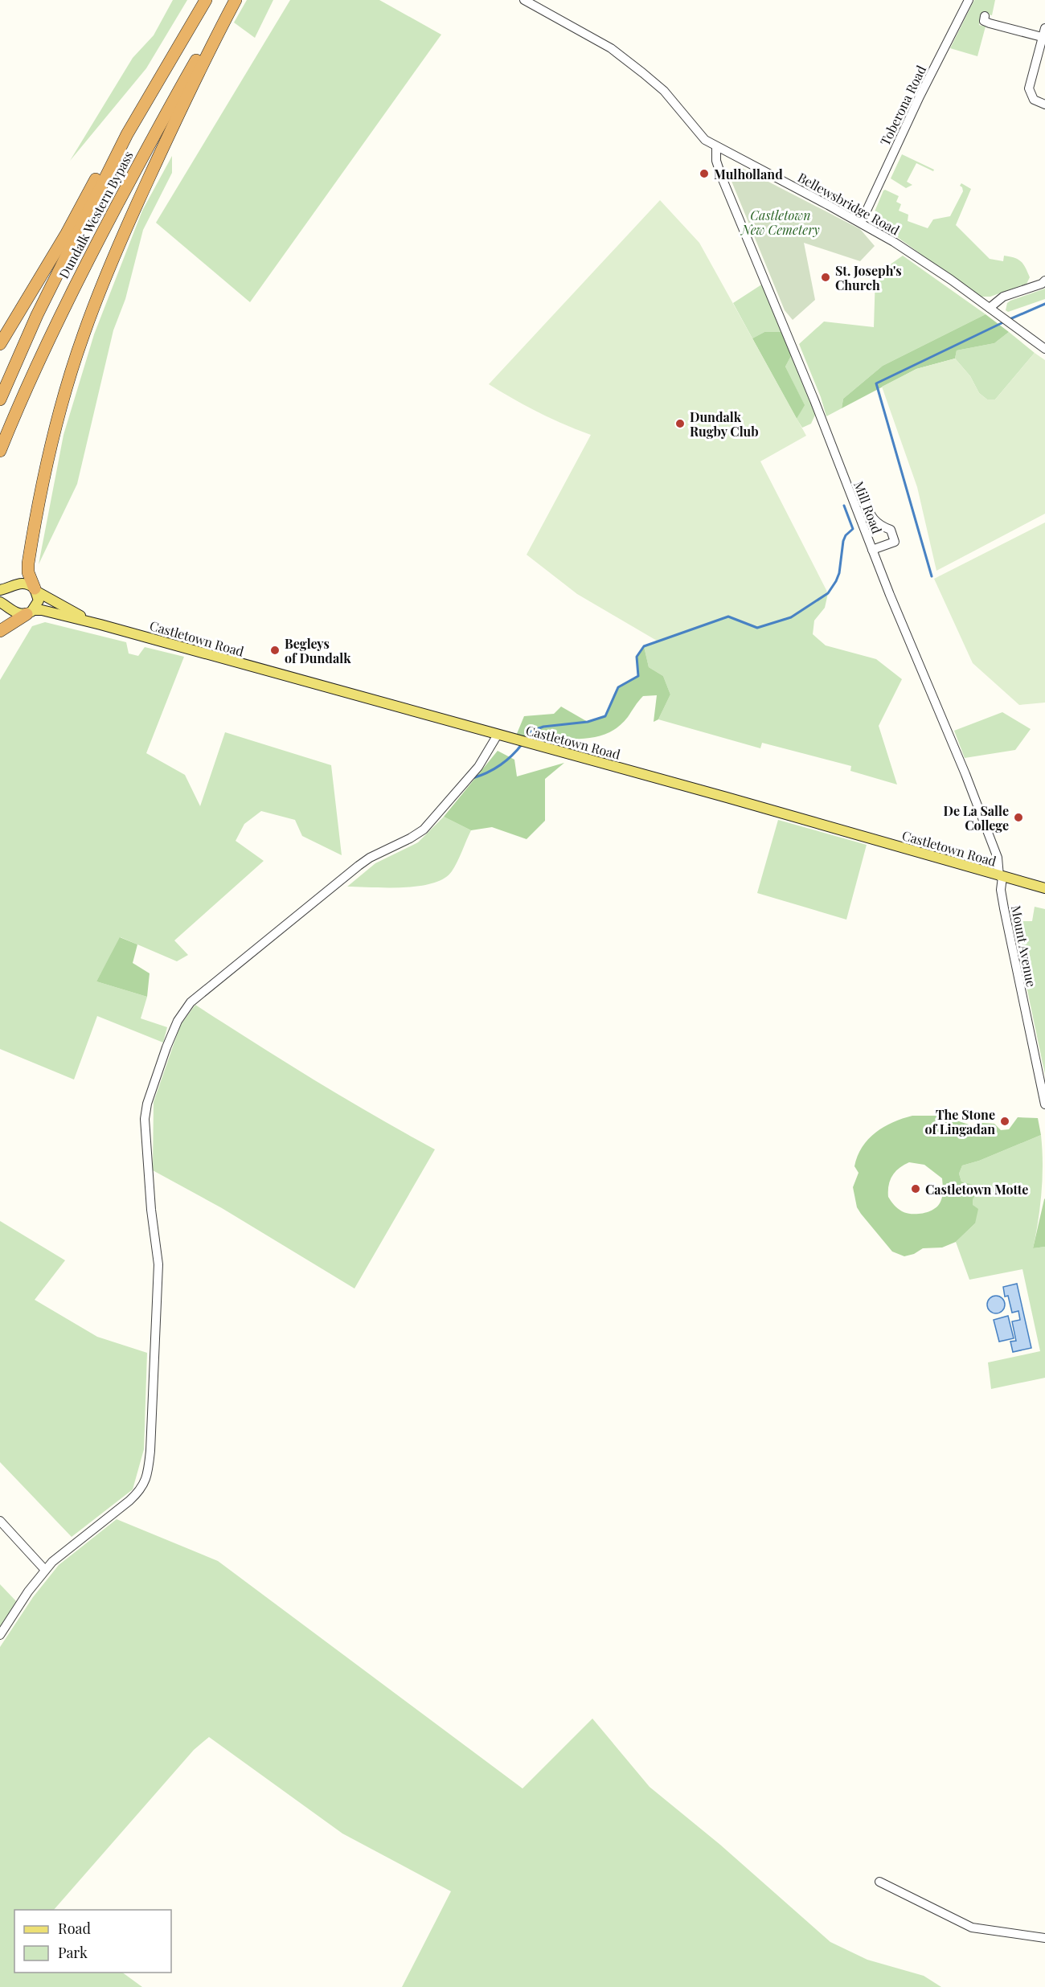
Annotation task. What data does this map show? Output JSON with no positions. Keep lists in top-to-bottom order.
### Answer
{
  "streets": {
    "highway": ["Dundalk Western Bypass"],
    "main road": ["Castletown Road"],
    "street": [
      "Toberona Road",
      "Bellewsbridge Road",
      "Mill Road",
      "Mount Avenue"
    ]
  },
  "crossings": [
    ["Toberona Road", "Bellewsbridge Road"],
    ["Bellewsbridge Road", "Mill Road"],
    ["Mill Road", "Castletown Road"],
    ["Mill Road", "Mount Avenue"],
    ["Castletown Road", "Mount Avenue"]
  ],
  "parks": ["Castletown New Cemetery"],
  "places": [
    "Mulholland",
    "St. Joseph's Church",
    "Dundalk Rugby Club",
    "Begleys of Dundalk",
    "De La Salle College",
    "The Stone of Lingadan",
    "Castletown Motte"
  ],
  "legend": ["Road", "Park"]
}
